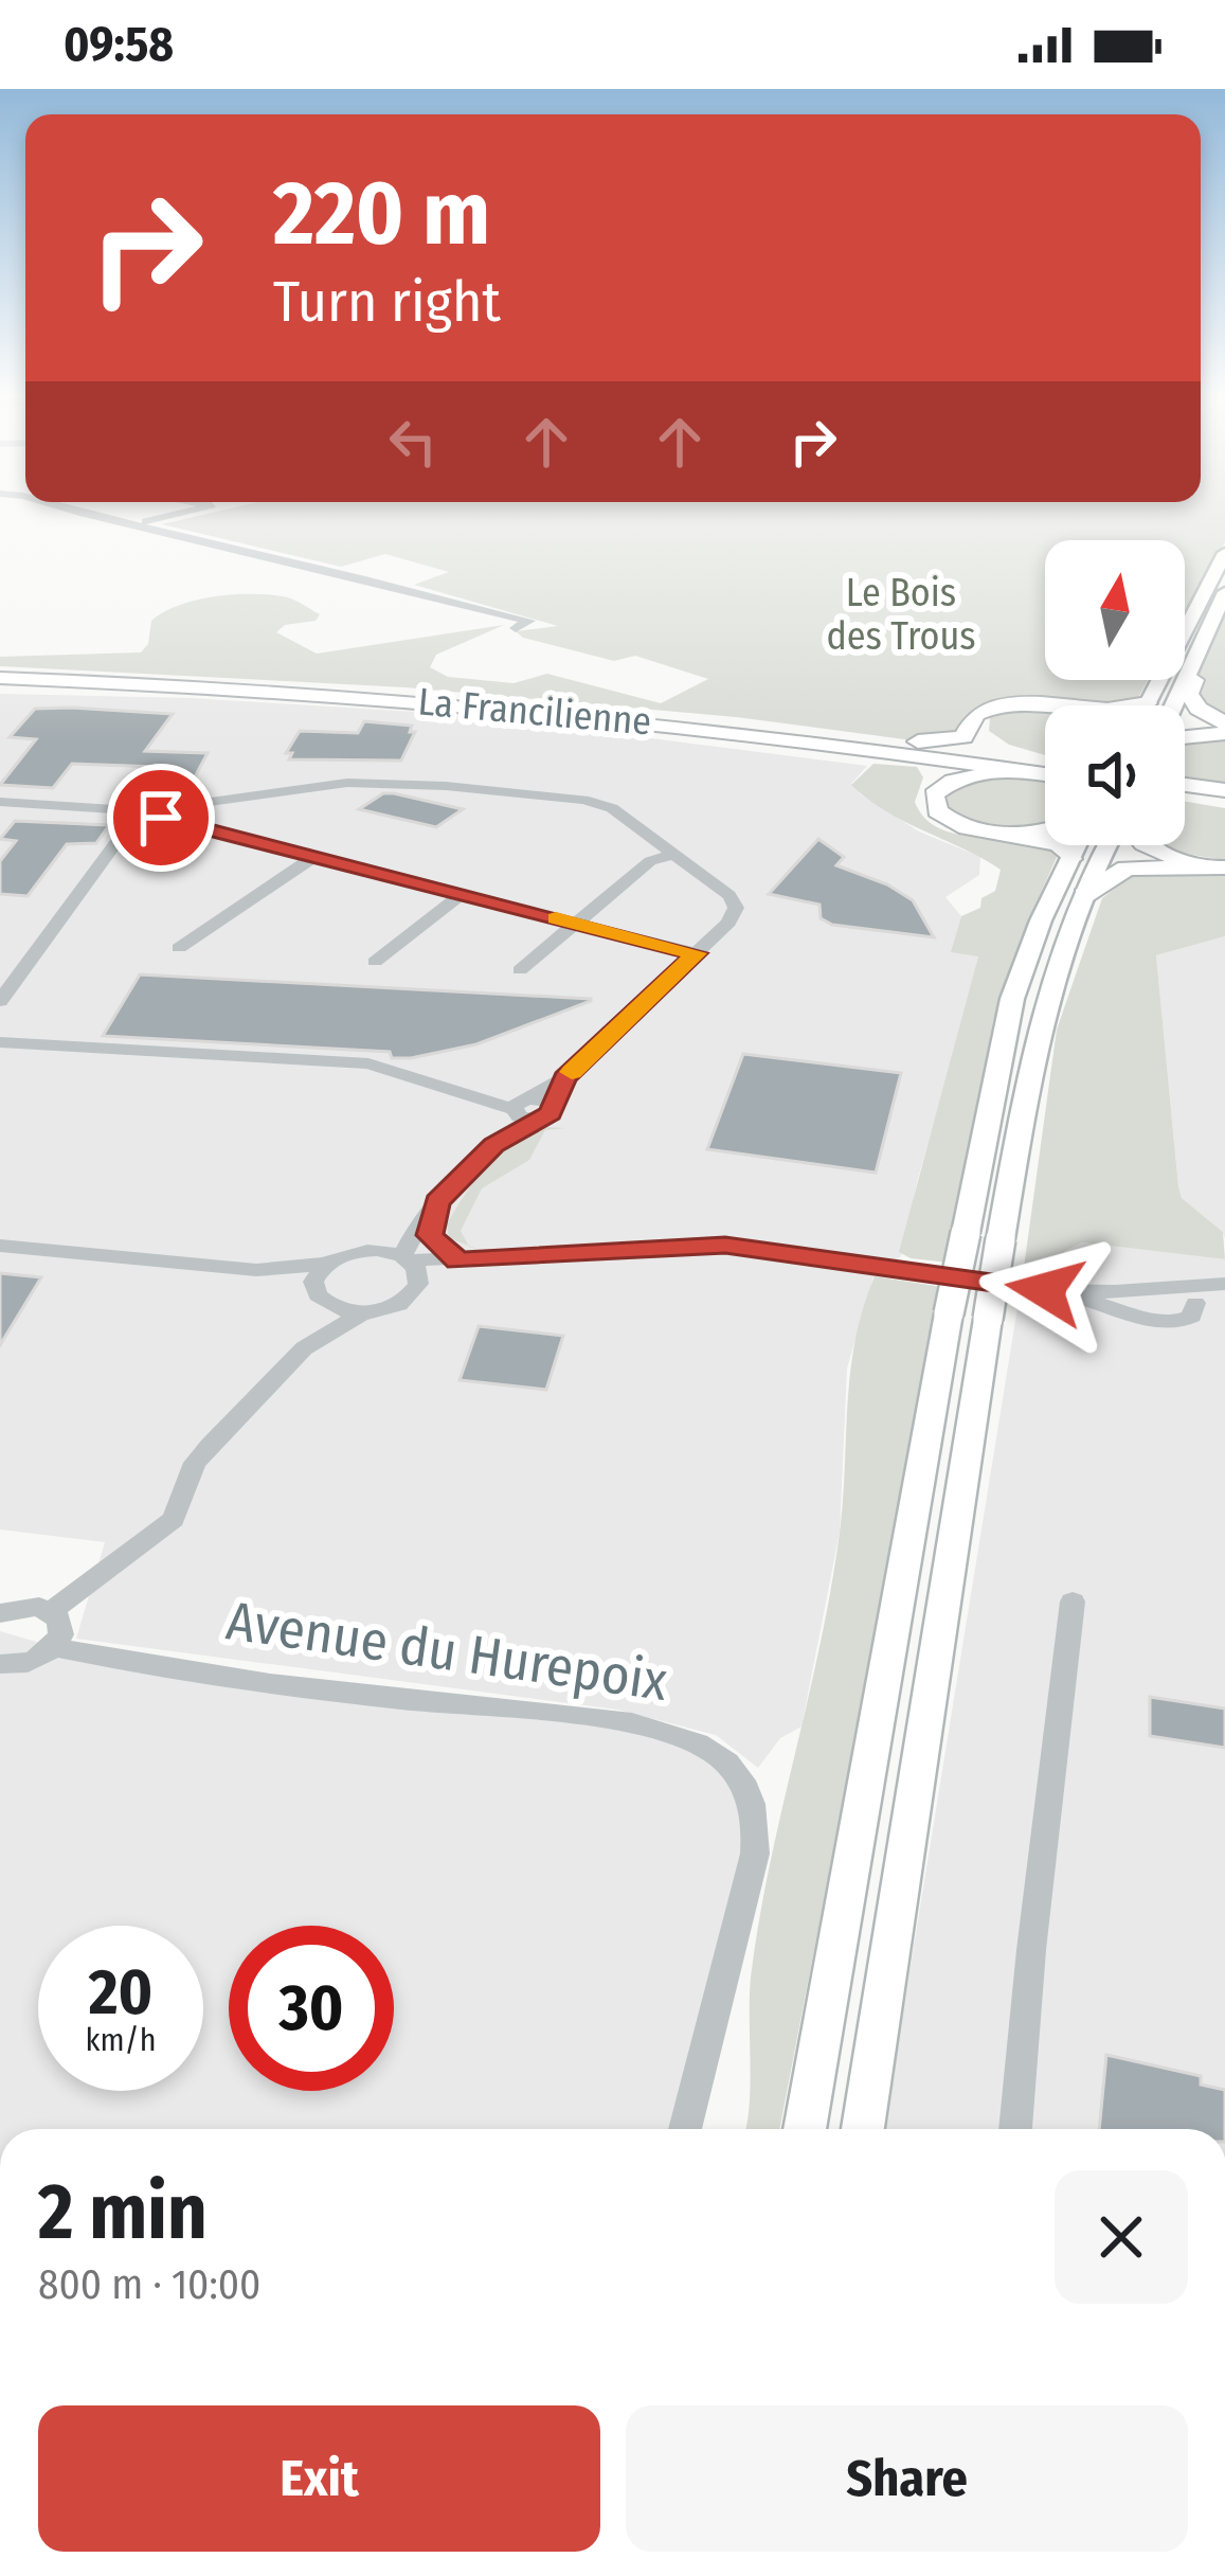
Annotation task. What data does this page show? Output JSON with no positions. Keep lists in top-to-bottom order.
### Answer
{
  "streets": {
    "highway": ["La Francilienne"],
    "street": ["Avenue du Hurepoix"]
  },
  "parks": ["Le Bois des Trous"],
  "north": "top",
  "page": {
    "status": "09:58",
    "turn": ["220 m", "Turn right"],
    "speed": "20 km/h",
    "limit": "30",
    "heading": ["2 min", "800 m · 10:00"],
    "buttons": ["Exit", "Share"]
  }
}
